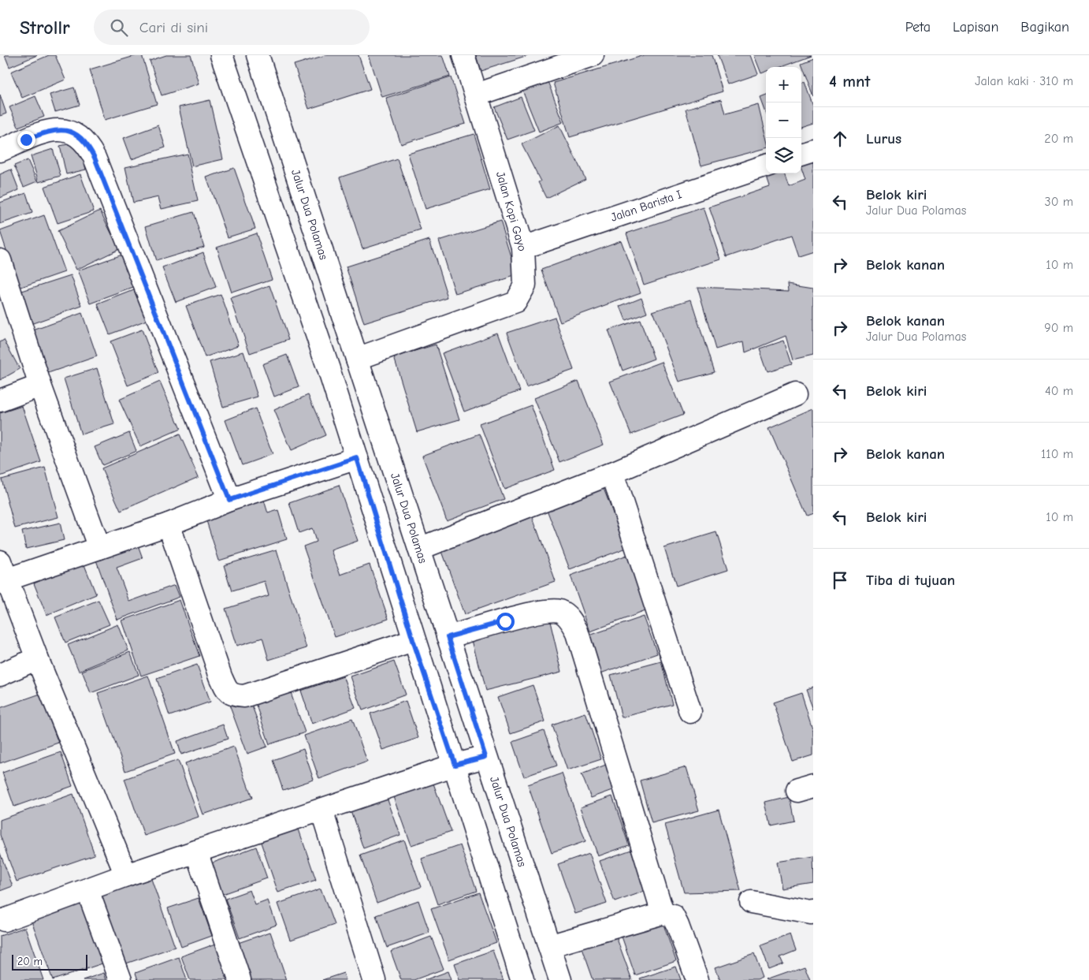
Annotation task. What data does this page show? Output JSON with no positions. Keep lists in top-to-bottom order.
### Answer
{
  "streets": {
    "street": ["Jalan Barista I", "Jalan Kopi Gayo", "Jalur Dua Polamas"]
  },
  "crossings": [
    ["Jalan Barista I", "Jalan Kopi Gayo"],
    ["Jalan Kopi Gayo", "Jalur Dua Polamas"]
  ],
  "scale_bar": "20 m",
  "page": {
    "header": "Strollr",
    "search": "Cari di sini",
    "nav": ["Peta", "Lapisan", "Bagikan"],
    "heading": ["4 mnt", "Jalan kaki · 310 m"],
    "map_buttons": ["+", "−"],
    "list": [
      ["Lurus", "20 m"],
      ["Belok kiri", "Jalur Dua Polamas", "30 m"],
      ["Belok kanan", "10 m"],
      ["Belok kanan", "Jalur Dua Polamas", "90 m"],
      ["Belok kiri", "40 m"],
      ["Belok kanan", "110 m"],
      ["Belok kiri", "10 m"],
      "Tiba di tujuan"
    ],
    "scale": "20 m"
  }
}
